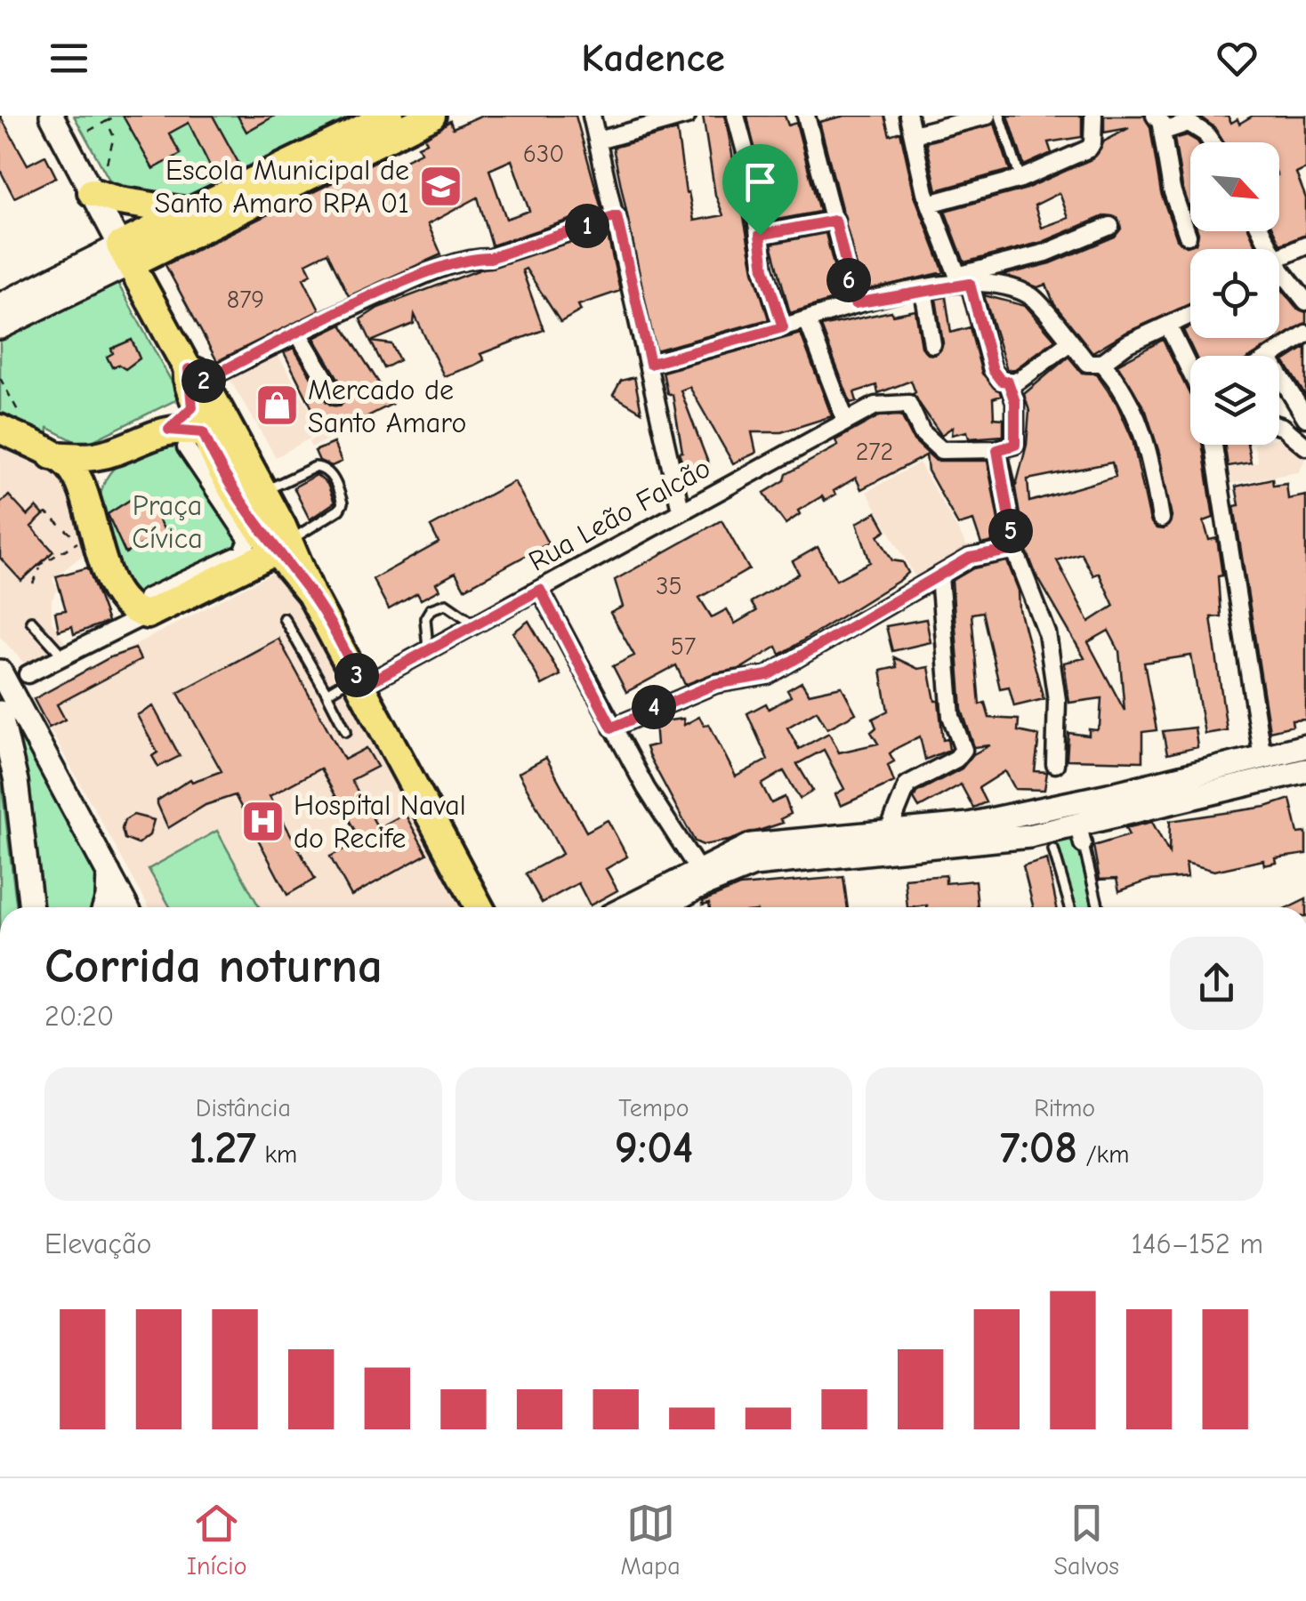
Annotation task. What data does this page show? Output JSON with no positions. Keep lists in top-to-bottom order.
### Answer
{
  "streets": {
    "street": ["Rua Leão Falcão"]
  },
  "parks": ["Praça Cívica"],
  "places": {
    "school or university": ["Escola Municipal de Santo Amaro RPA 01"],
    "shop": ["Mercado de Santo Amaro"],
    "hospital": ["Hospital Naval do Recife"]
  },
  "house_numbers": [
    "630",
    "879",
    "272",
    "35",
    "57"
  ],
  "north": "bottom right",
  "page": {
    "header": "Kadence",
    "pins": [
      "1",
      "6",
      "2",
      "5",
      "3",
      "4"
    ],
    "heading": ["Corrida noturna", "20:20"],
    "stats": [
      ["Distância", "1.27 km"],
      ["Tempo", "9:04"],
      ["Ritmo", "7:08 /km"]
    ],
    "chart": ["Elevação", "146–152 m"],
    "tabs": ["Início", "Mapa", "Salvos"]
  }
}
